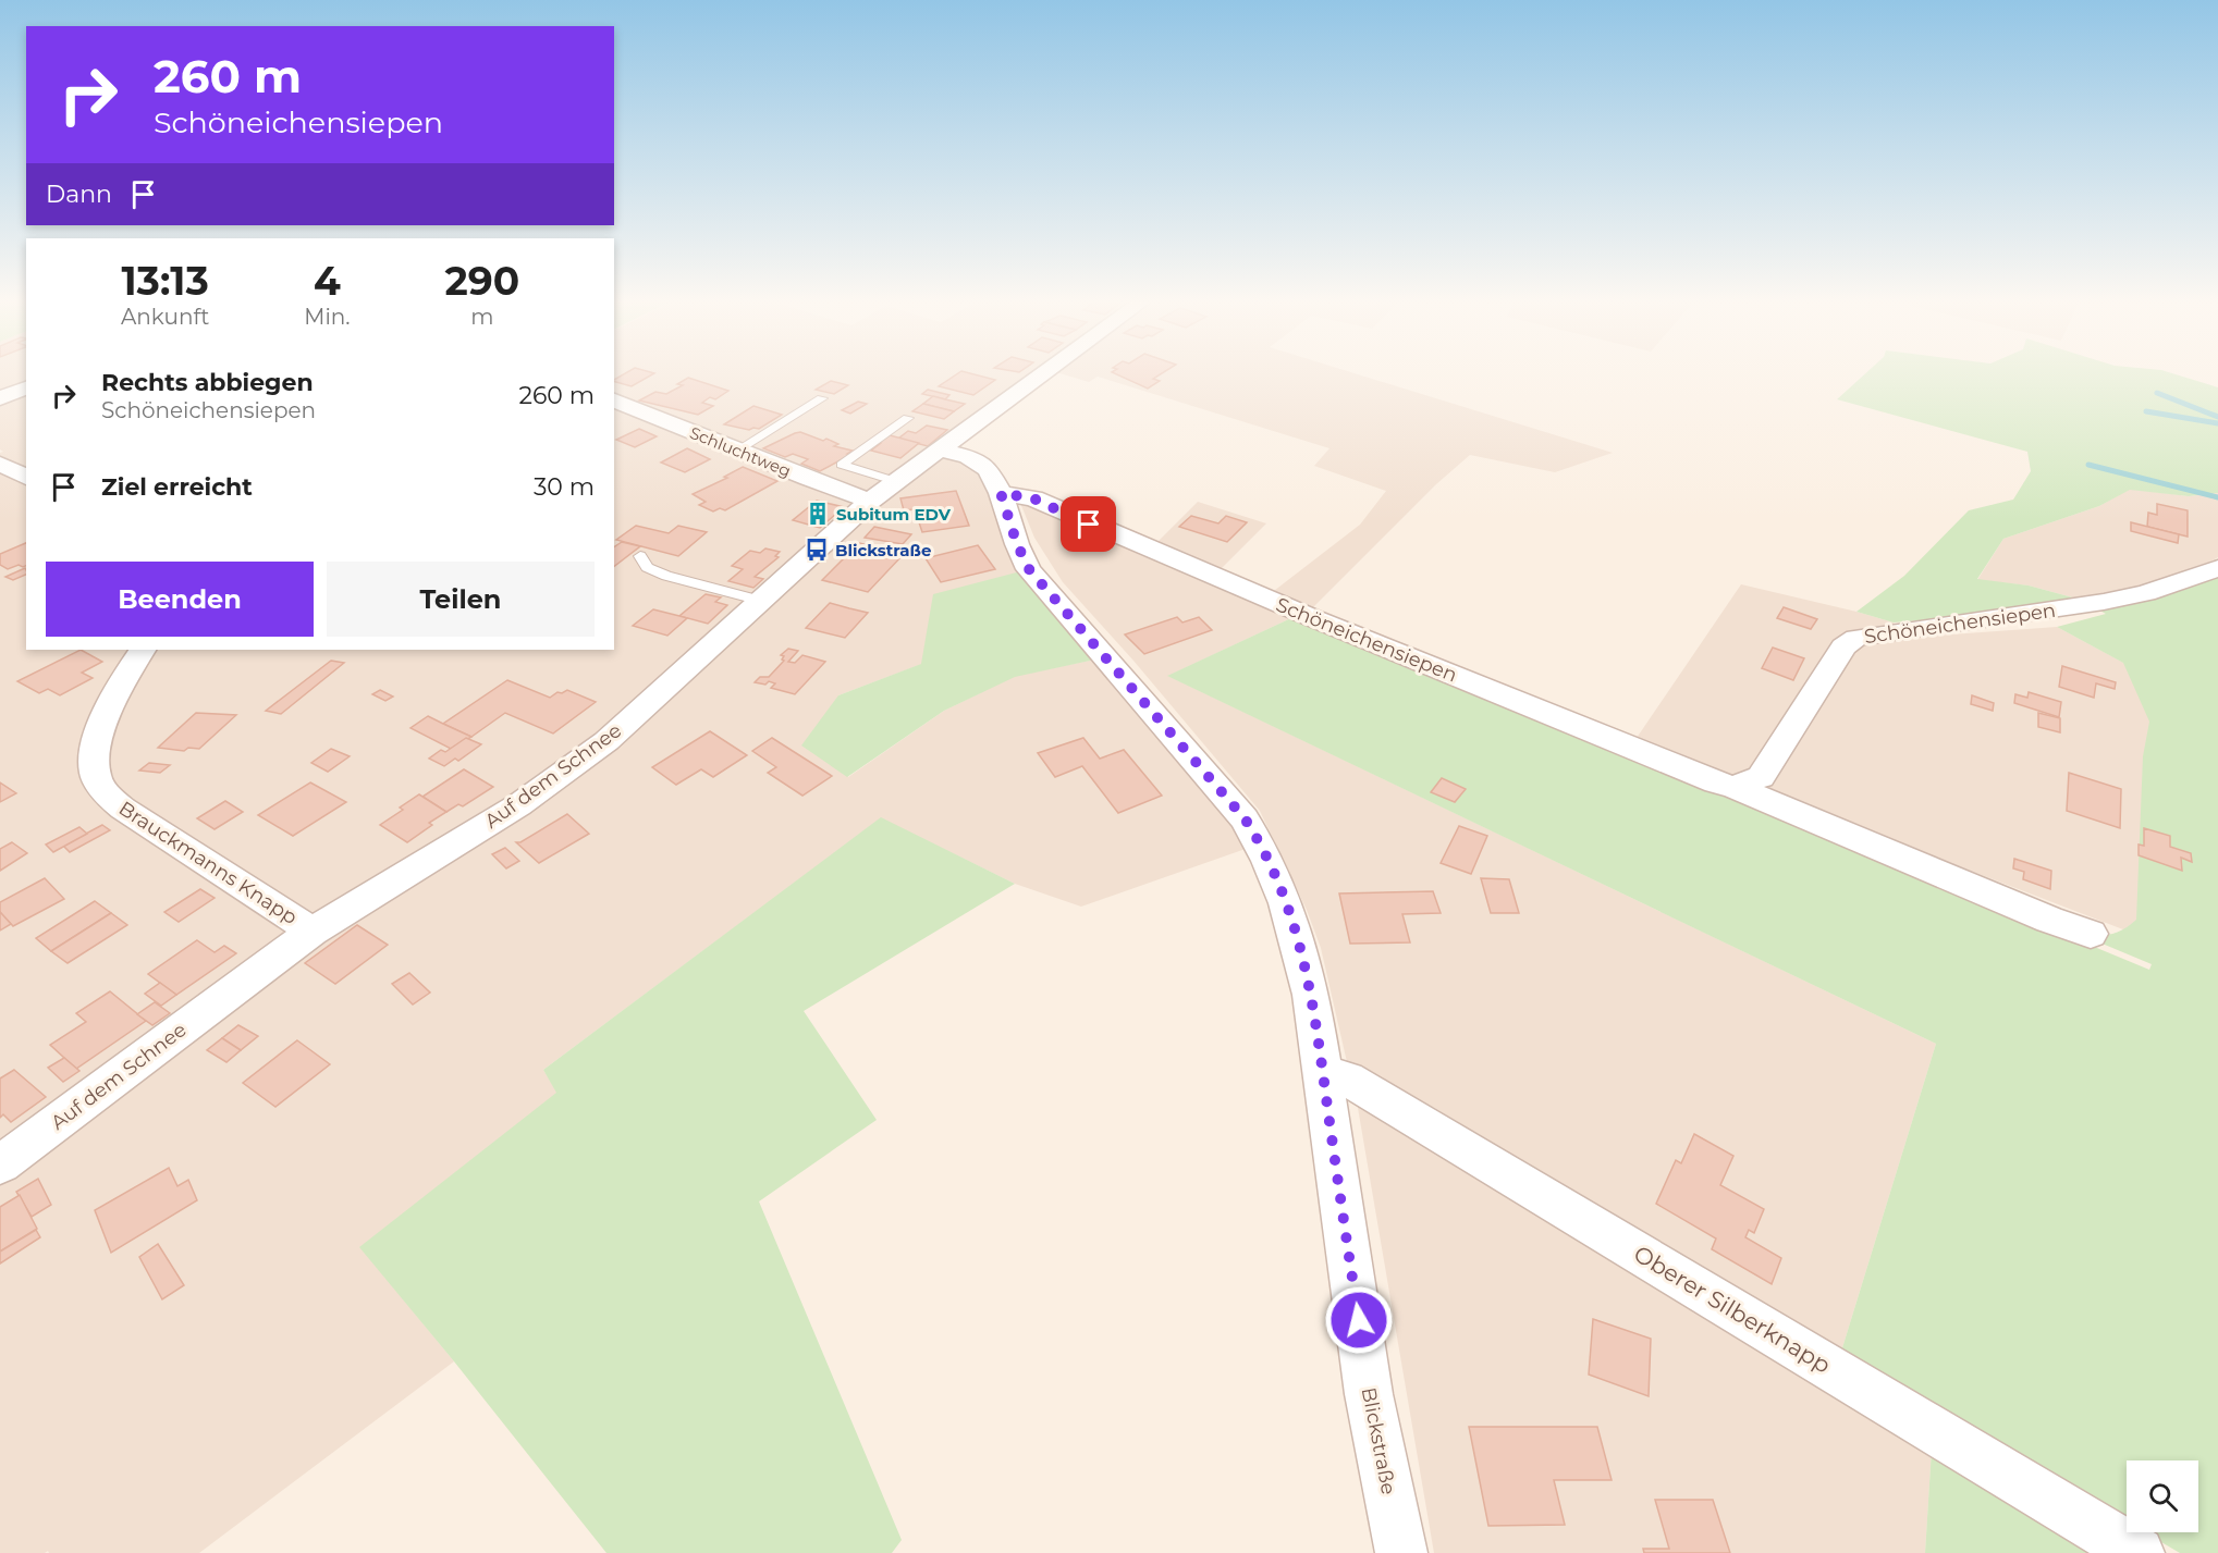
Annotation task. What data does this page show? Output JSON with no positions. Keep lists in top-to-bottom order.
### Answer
{
  "streets": {
    "street": [
      "Schluchtweg",
      "Schöneichensiepen",
      "Auf dem Schnee",
      "Brauckmanns Knapp",
      "Oberer Silberknapp",
      "Blickstraße"
    ]
  },
  "crossings": [
    ["Schluchtweg", "Auf dem Schnee"],
    ["Schöneichensiepen", "Blickstraße"],
    ["Auf dem Schnee", "Brauckmanns Knapp"],
    ["Auf dem Schnee", "Blickstraße"],
    ["Oberer Silberknapp", "Blickstraße"]
  ],
  "places": {
    "building": ["Subitum EDV"],
    "bus stop": ["Blickstraße"]
  },
  "page": {
    "turn": ["260 m", "Schöneichensiepen"],
    "then": "Dann",
    "eta": [
      "13:13",
      "Ankunft",
      "4",
      "Min.",
      "290",
      "m"
    ],
    "list": [
      {
        "name": "Rechts abbiegen",
        "note": "Schöneichensiepen",
        "value": "260 m"
      },
      {
        "name": "Ziel erreicht",
        "value": "30 m"
      }
    ],
    "buttons": ["Beenden", "Teilen"]
  }
}
